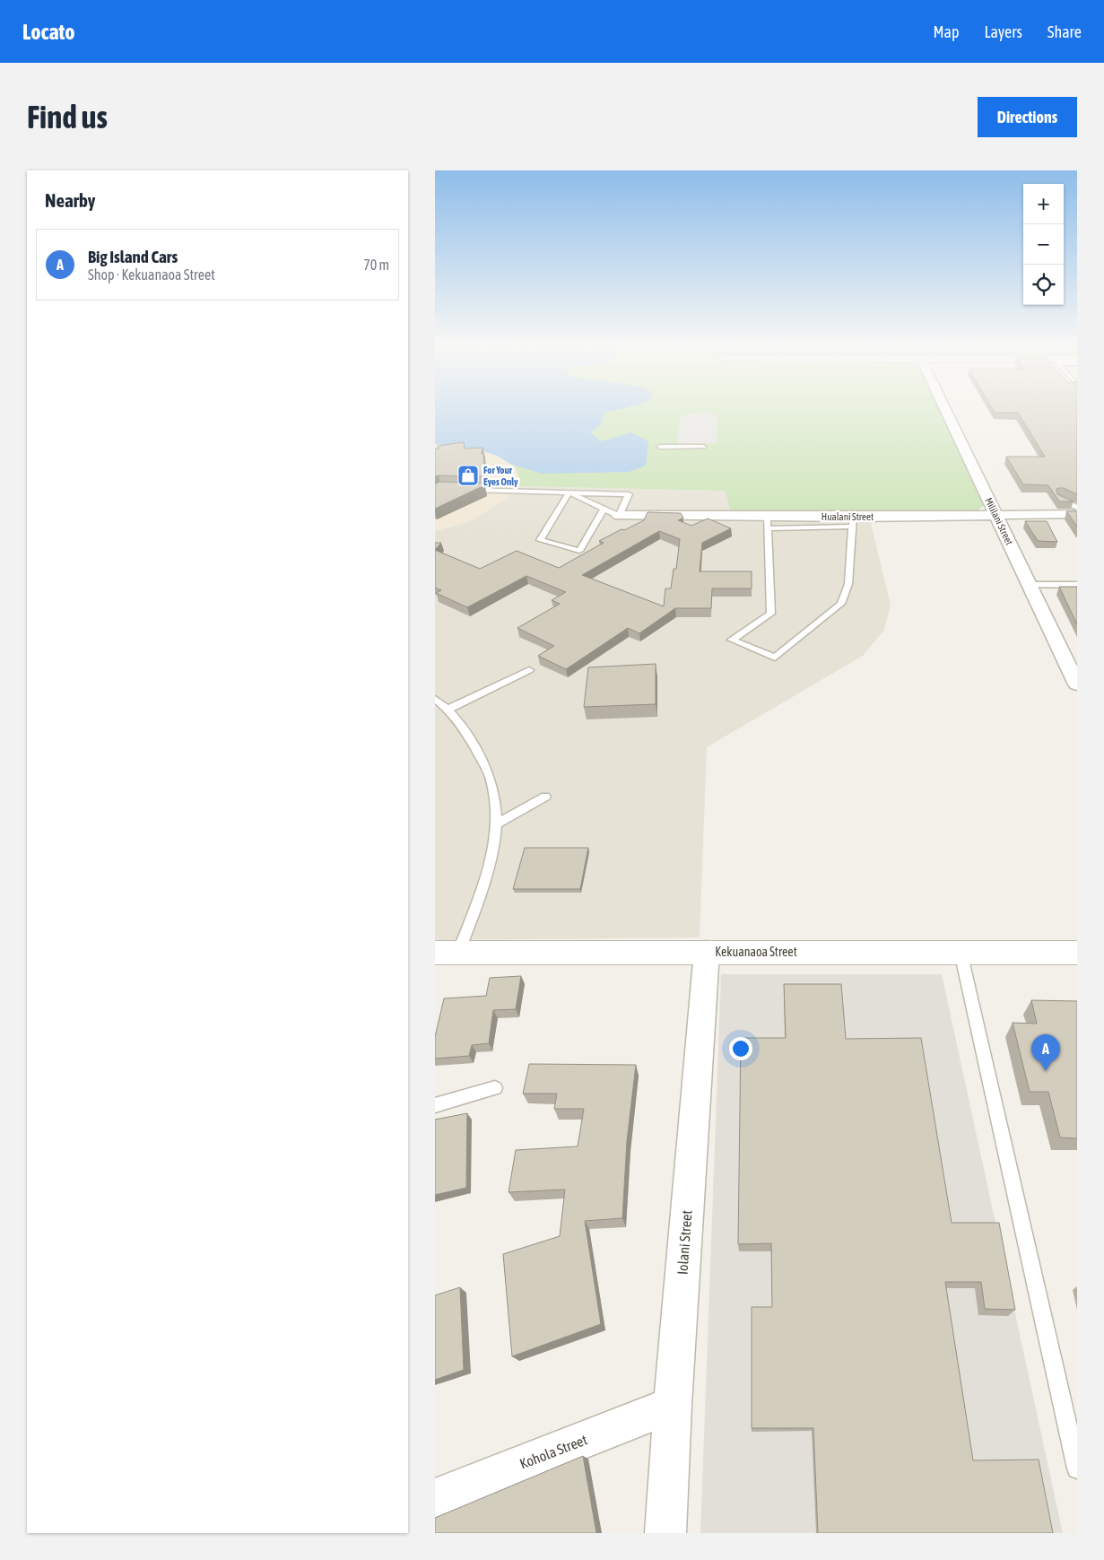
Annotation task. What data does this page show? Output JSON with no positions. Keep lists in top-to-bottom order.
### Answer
{
  "streets": {
    "street": [
      "Hualani Street",
      "Mililani Street",
      "Kekuanaoa Street",
      "Iolani Street",
      "Kohola Street"
    ]
  },
  "crossings": [
    ["Hualani Street", "Mililani Street"],
    ["Kekuanaoa Street", "Iolani Street"],
    ["Iolani Street", "Kohola Street"]
  ],
  "places": {
    "shop": ["For Your Eyes Only"]
  },
  "page": {
    "header": "Locato",
    "nav": ["Map", "Layers", "Share"],
    "buttons": "Directions",
    "title": "Find us",
    "heading": "Nearby",
    "map_buttons": ["+", "−"],
    "list": [
      {
        "mark": "A",
        "name": "Big Island Cars",
        "note": "Shop · Kekuanaoa Street",
        "value": "70 m"
      }
    ],
    "pins": "A"
  }
}
